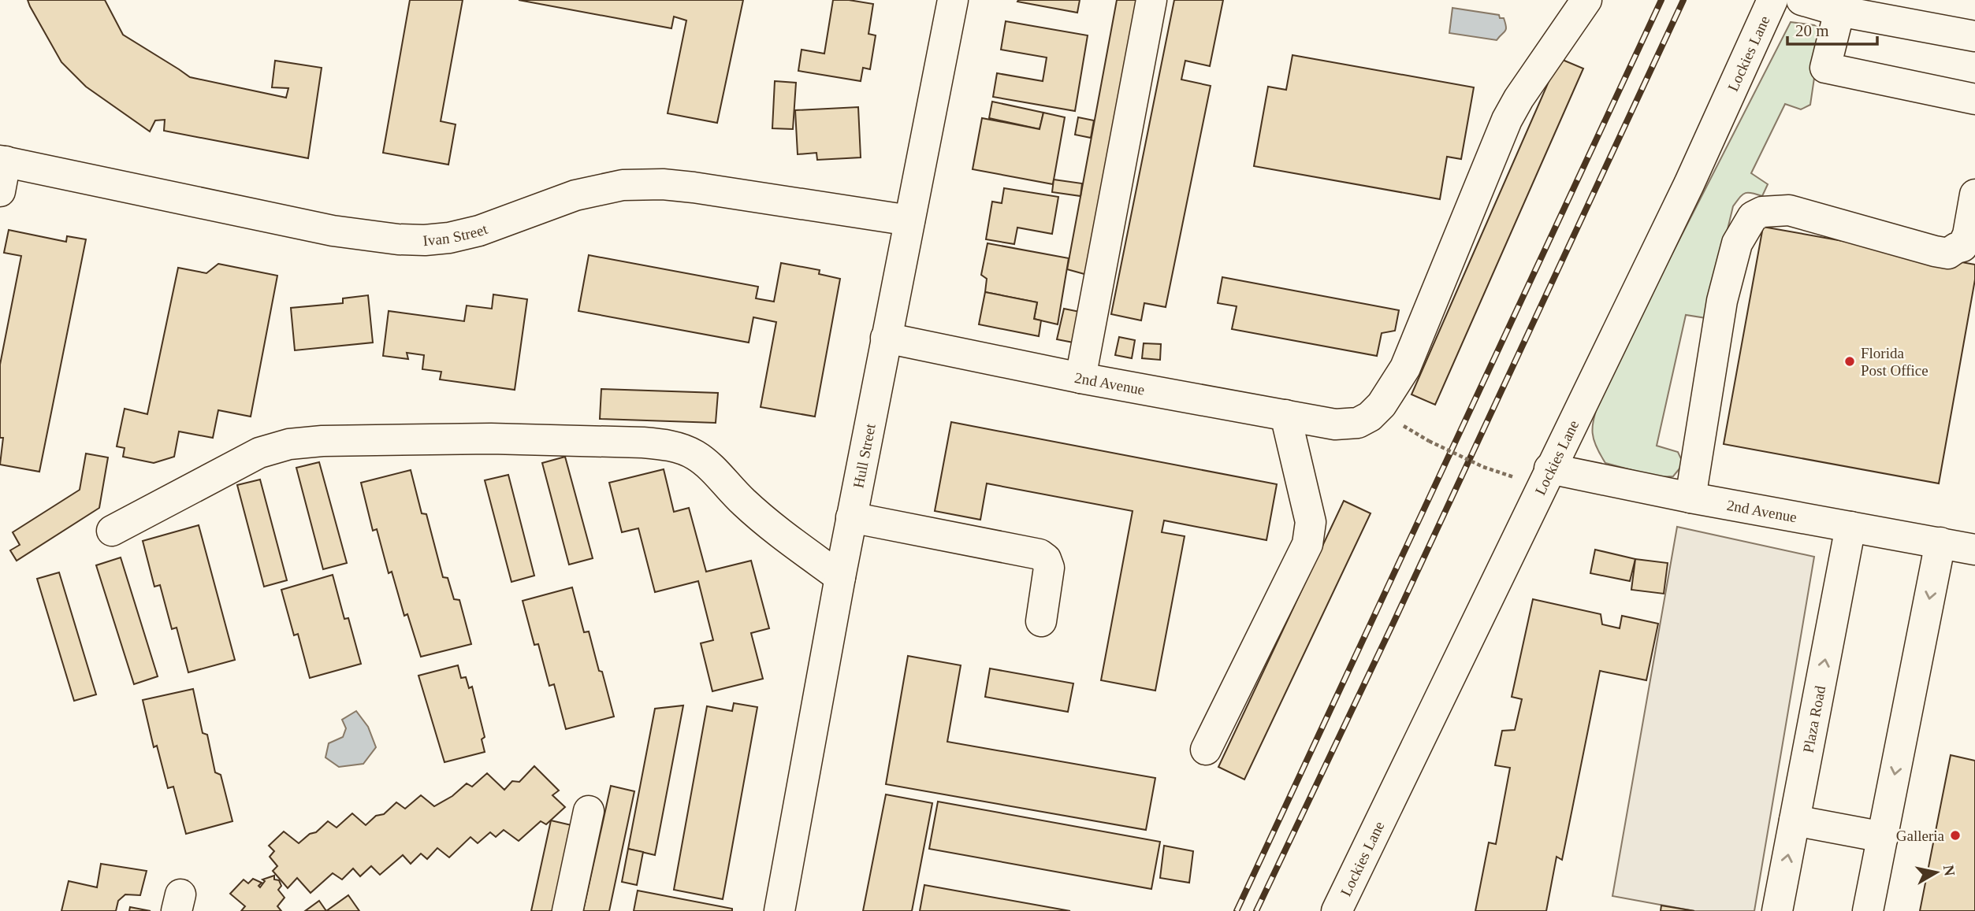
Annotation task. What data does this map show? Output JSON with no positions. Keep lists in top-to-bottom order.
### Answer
{
  "streets": {
    "street": [
      "Lockies Lane",
      "Ivan Street",
      "2nd Avenue",
      "Hull Street",
      "Plaza Road"
    ]
  },
  "crossings": [
    ["Lockies Lane", "2nd Avenue"],
    ["Ivan Street", "Hull Street"],
    ["2nd Avenue", "Hull Street"],
    ["2nd Avenue", "Plaza Road"]
  ],
  "places": ["Florida Post Office", "Galleria"],
  "scale_bar": "20 m",
  "north": "right"
}
